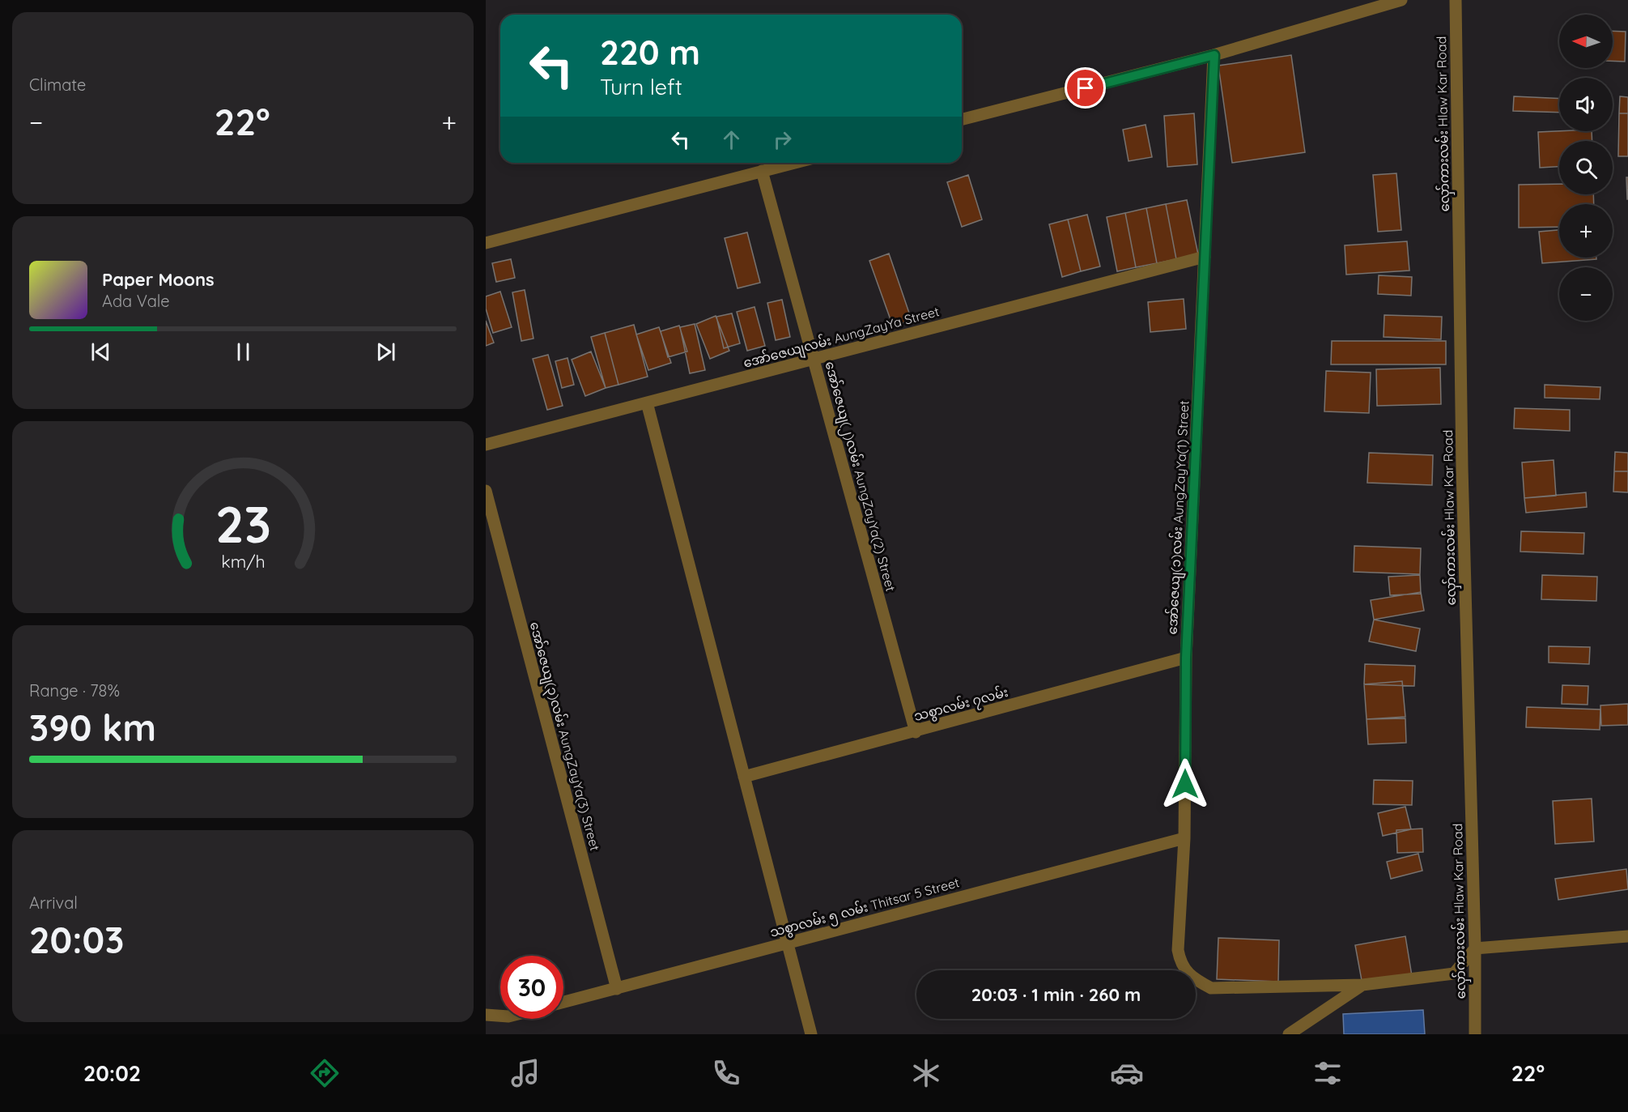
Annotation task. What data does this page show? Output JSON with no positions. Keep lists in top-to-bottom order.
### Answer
{
  "streets": {
    "street": [
      "လှော်ကားလမ်း Hlaw Kar Road",
      "အော်ဇေယျလမ်း AungZayYa Street",
      "အော်ဇေယျ(၂)လမ်း AungZayYa(2) Street",
      "အော်ဇေယျ(၁)လမ်း AungZayYa(1) Street",
      "သစွာလမ်း ၇လမ်း",
      "အော်ဇေယျ(၃)လမ်း AungZayYa(3) Street",
      "သစွာလမ်း ၅ လမ်း Thitsar 5 Street"
    ]
  },
  "crossings": [
    ["အော်ဇေယျလမ်း AungZayYa Street", "အော်ဇေယျ(၂)လမ်း AungZayYa(2) Street"],
    ["အော်ဇေယျလမ်း AungZayYa Street", "အော်ဇေယျ(၁)လမ်း AungZayYa(1) Street"],
    ["အော်ဇေယျ(၂)လမ်း AungZayYa(2) Street", "သစွာလမ်း ၇လမ်း"],
    ["အော်ဇေယျ(၁)လမ်း AungZayYa(1) Street", "သစွာလမ်း ၇လမ်း"],
    ["အော်ဇေယျ(၁)လမ်း AungZayYa(1) Street", "သစွာလမ်း ၅ လမ်း Thitsar 5 Street"],
    ["အော်ဇေယျ(၃)လမ်း AungZayYa(3) Street", "သစွာလမ်း ၅ လမ်း Thitsar 5 Street"]
  ],
  "north": "left",
  "page": {
    "tile": [
      "Climate",
      ["Range · 78%", "390 km"],
      ["Arrival", "20:03"]
    ],
    "map_buttons": ["+", "−"],
    "turn": ["220 m", "Turn left"],
    "heat": ["−", "22°", "+"],
    "song": ["Paper Moons", "Ada Vale"],
    "limit": "30",
    "trip": "20:03 · 1 min · 260 m",
    "tabs": ["20:02", "22°"],
    "gauge": ["23", "km/h"]
  }
}
